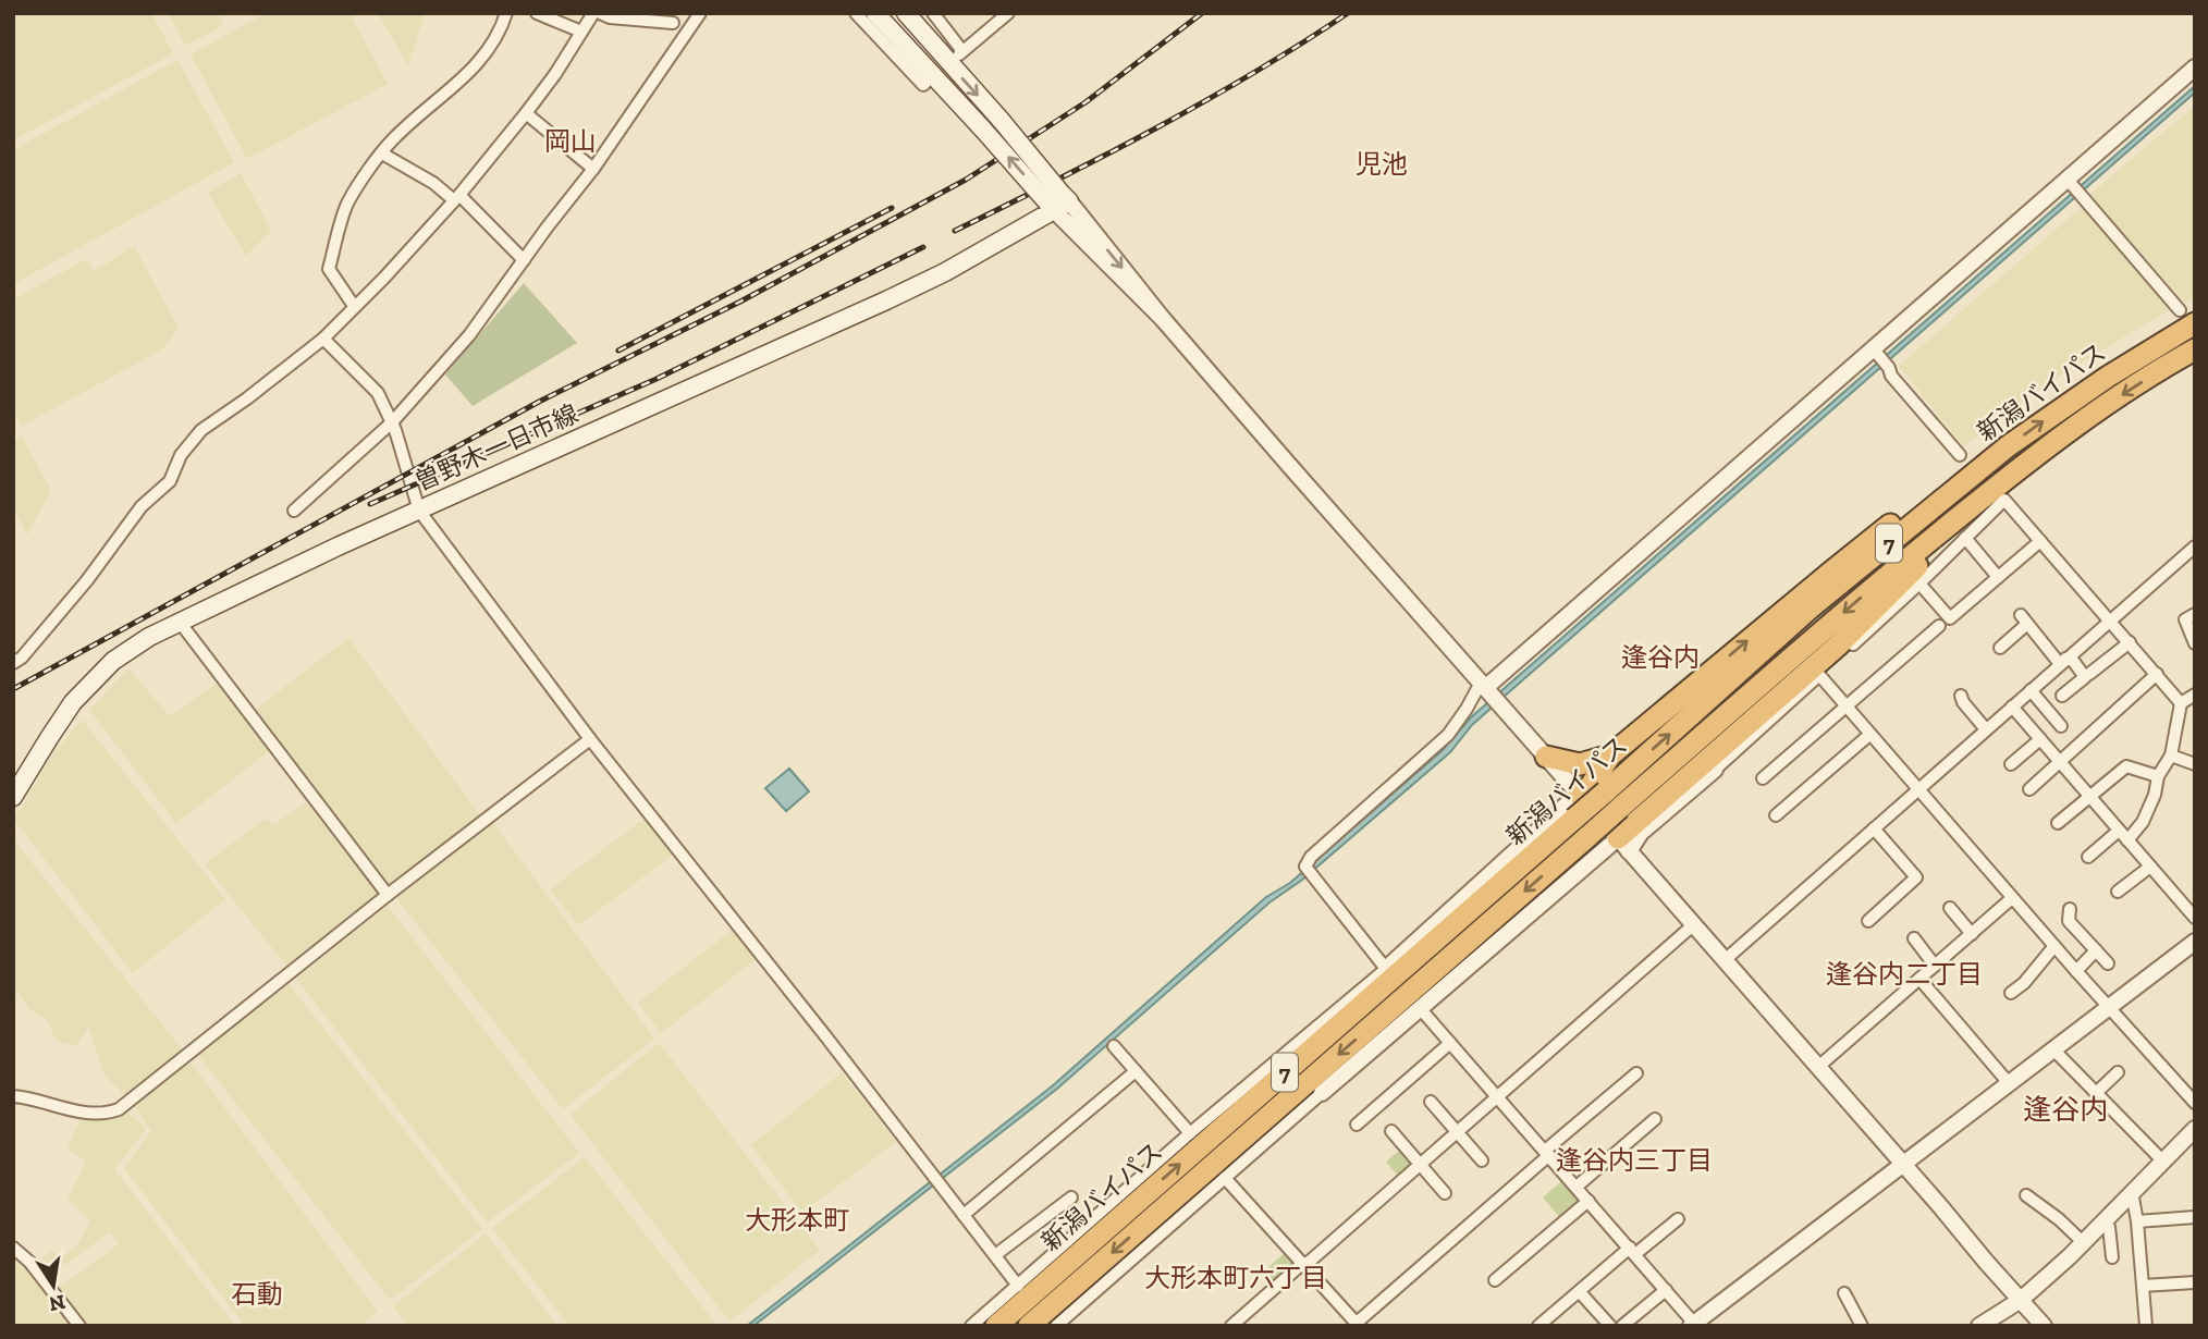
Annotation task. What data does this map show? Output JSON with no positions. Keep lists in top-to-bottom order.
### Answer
{
  "streets": {
    "highway": ["新潟バイパス", "7"],
    "main road": ["曽野木一日市線"]
  },
  "districts": [
    "岡山",
    "児池",
    "逢谷内",
    "逢谷内二丁目",
    "逢谷内",
    "逢谷内三丁目",
    "大形本町",
    "大形本町六丁目",
    "石動"
  ],
  "north": "bottom"
}
